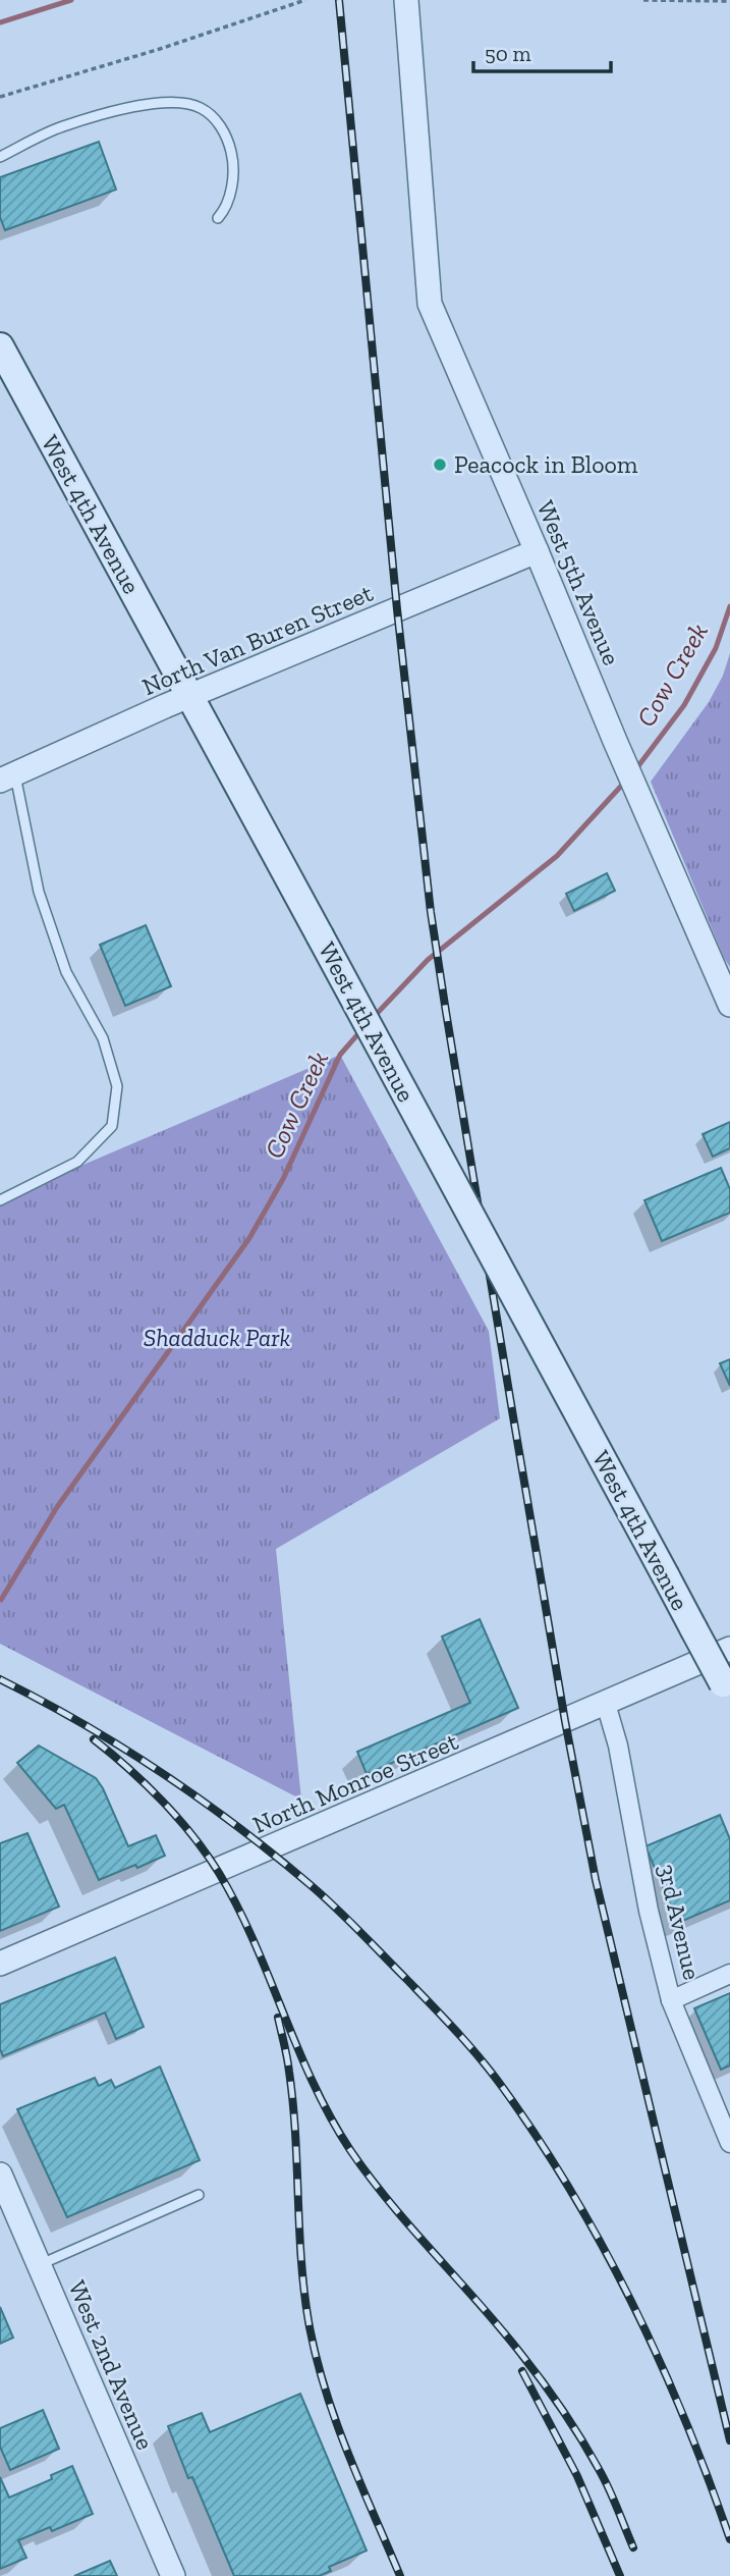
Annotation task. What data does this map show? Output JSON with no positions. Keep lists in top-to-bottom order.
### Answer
{
  "streets": {
    "main road": ["West 4th Avenue"],
    "street": [
      "West 5th Avenue",
      "North Van Buren Street",
      "North Monroe Street",
      "3rd Avenue",
      "West 2nd Avenue"
    ]
  },
  "crossings": [
    ["West 4th Avenue", "North Van Buren Street"],
    ["West 5th Avenue", "North Van Buren Street"],
    ["North Monroe Street", "3rd Avenue"]
  ],
  "water": ["Cow Creek"],
  "parks": ["Shadduck Park"],
  "places": ["Peacock in Bloom"],
  "scale_bar": "50 m"
}
